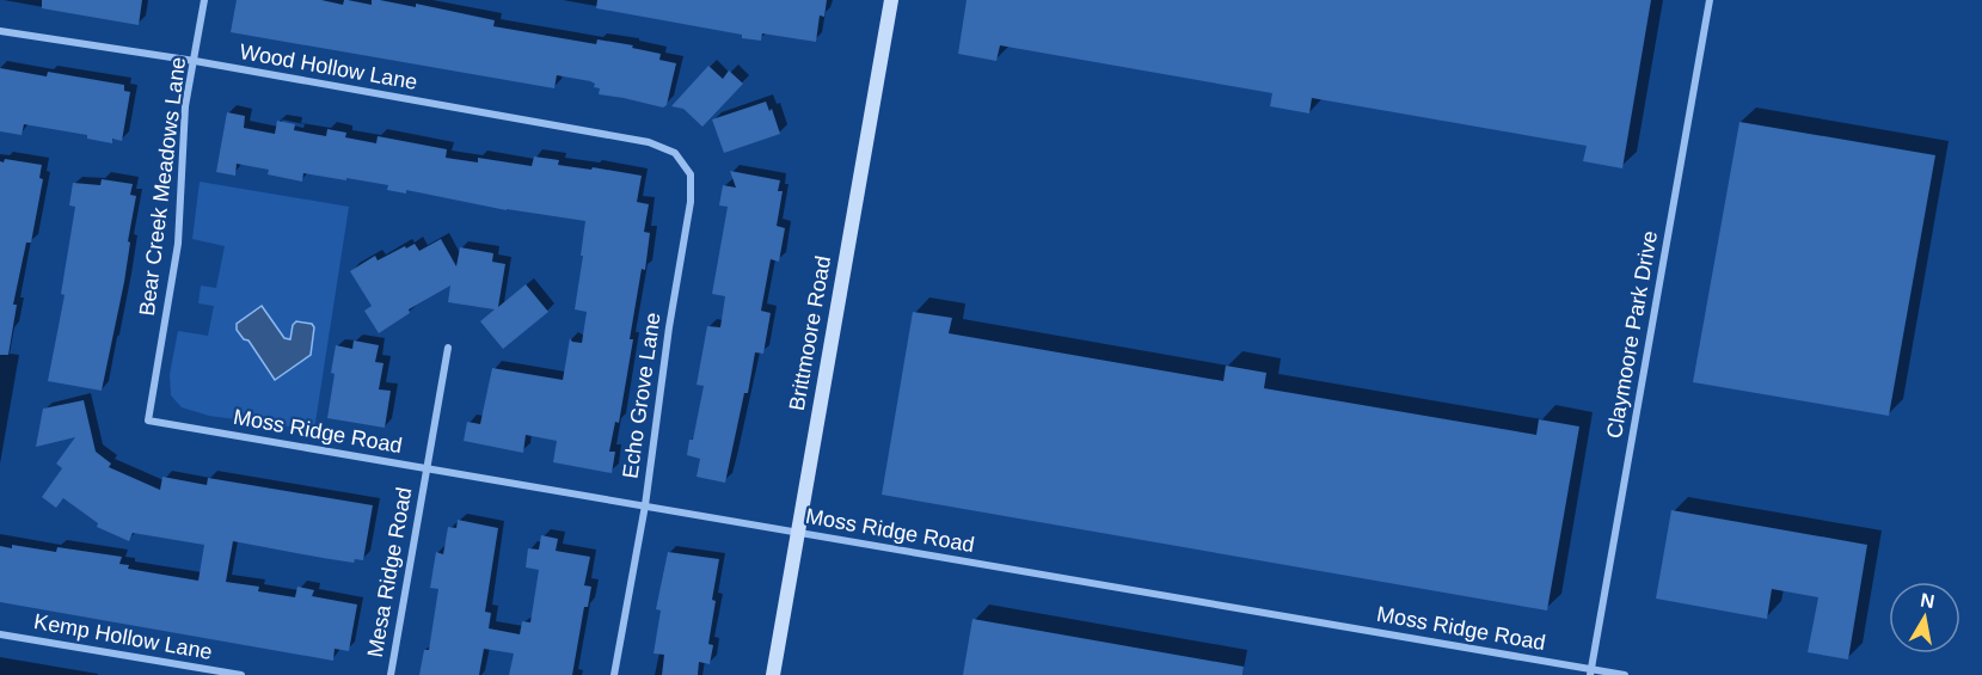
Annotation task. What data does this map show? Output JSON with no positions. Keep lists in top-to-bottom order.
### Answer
{
  "streets": {
    "main road": ["Brittmoore Road"],
    "street": [
      "Wood Hollow Lane",
      "Bear Creek Meadows Lane",
      "Claymoore Park Drive",
      "Echo Grove Lane",
      "Moss Ridge Road",
      "Mesa Ridge Road",
      "Kemp Hollow Lane"
    ]
  },
  "crossings": [
    ["Wood Hollow Lane", "Bear Creek Meadows Lane"],
    ["Wood Hollow Lane", "Echo Grove Lane"],
    ["Bear Creek Meadows Lane", "Moss Ridge Road"],
    ["Brittmoore Road", "Moss Ridge Road"],
    ["Claymoore Park Drive", "Moss Ridge Road"],
    ["Echo Grove Lane", "Moss Ridge Road"],
    ["Moss Ridge Road", "Mesa Ridge Road"]
  ],
  "north": "top"
}
